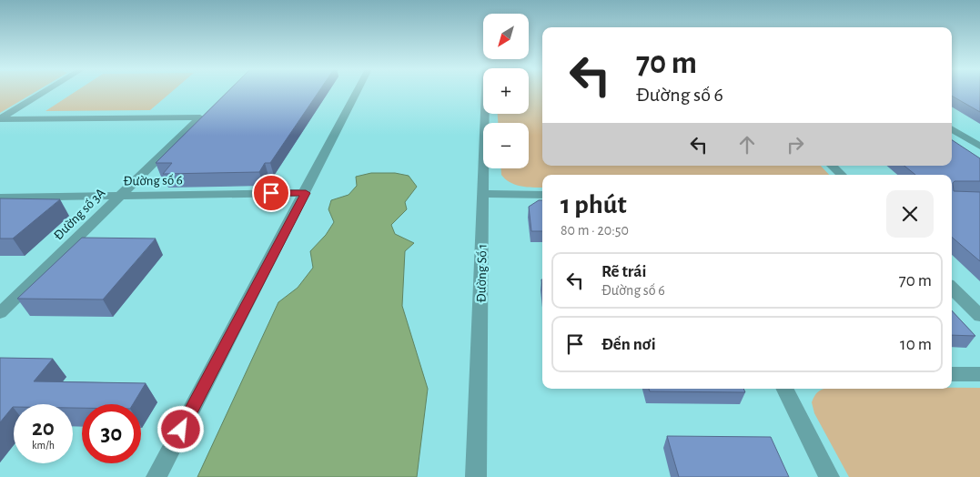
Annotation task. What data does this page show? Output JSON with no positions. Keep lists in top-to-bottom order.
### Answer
{
  "streets": {
    "street": ["Đường số 6", "Đường số 3A", "Đường Số 1"]
  },
  "crossings": [
    ["Đường số 6", "Đường số 3A"]
  ],
  "north": "bottom left",
  "page": {
    "map_buttons": ["+", "−"],
    "turn": ["70 m", "Đường số 6"],
    "heading": ["1 phút", "80 m · 20:50"],
    "list": [
      {
        "name": "Rẽ trái",
        "note": "Đường số 6",
        "value": "70 m"
      },
      {
        "name": "Đến nơi",
        "value": "10 m"
      }
    ],
    "speed": "20 km/h",
    "limit": "30"
  }
}
